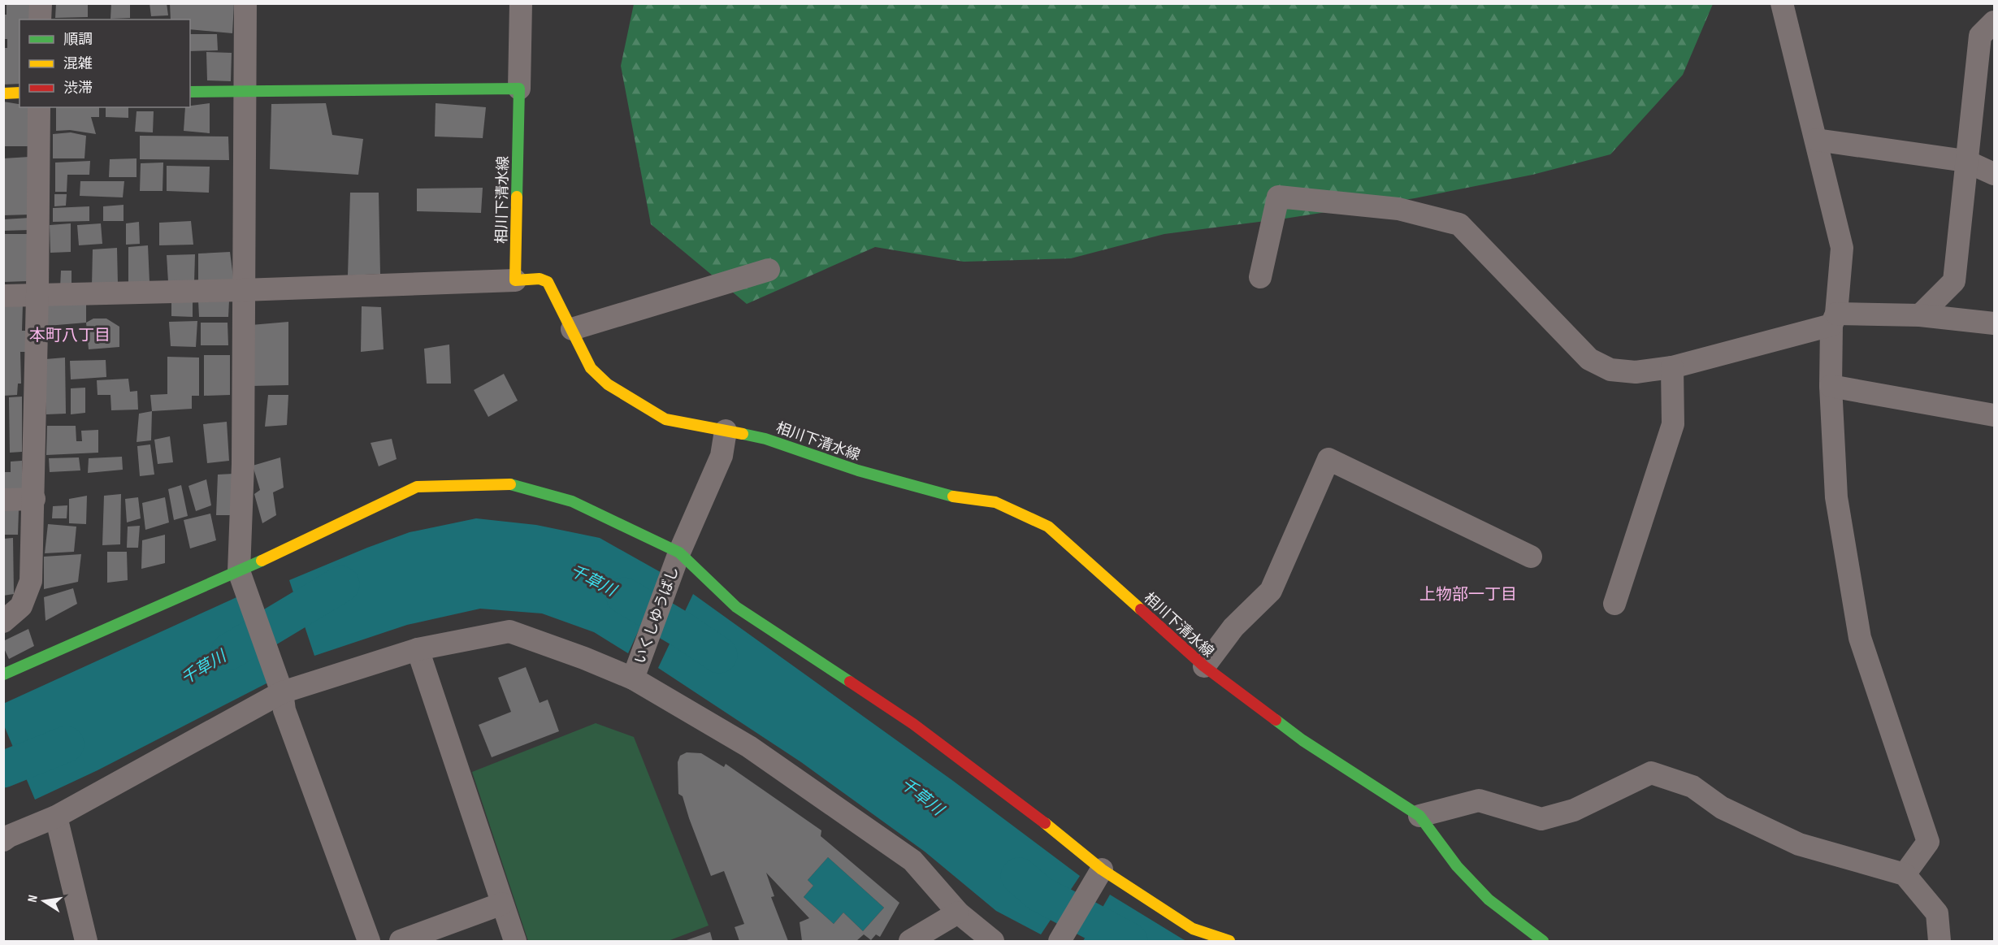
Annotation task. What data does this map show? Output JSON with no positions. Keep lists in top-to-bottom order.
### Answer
{
  "streets": {
    "main road": ["相川下清水線"],
    "street": ["いくしゆうばし"]
  },
  "crossings": [
    ["相川下清水線", "いくしゆうばし"]
  ],
  "districts": ["本町八丁目", "上物部一丁目"],
  "water": ["千草川"],
  "legend": ["順調", "混雑", "渋滞"],
  "north": "left"
}
